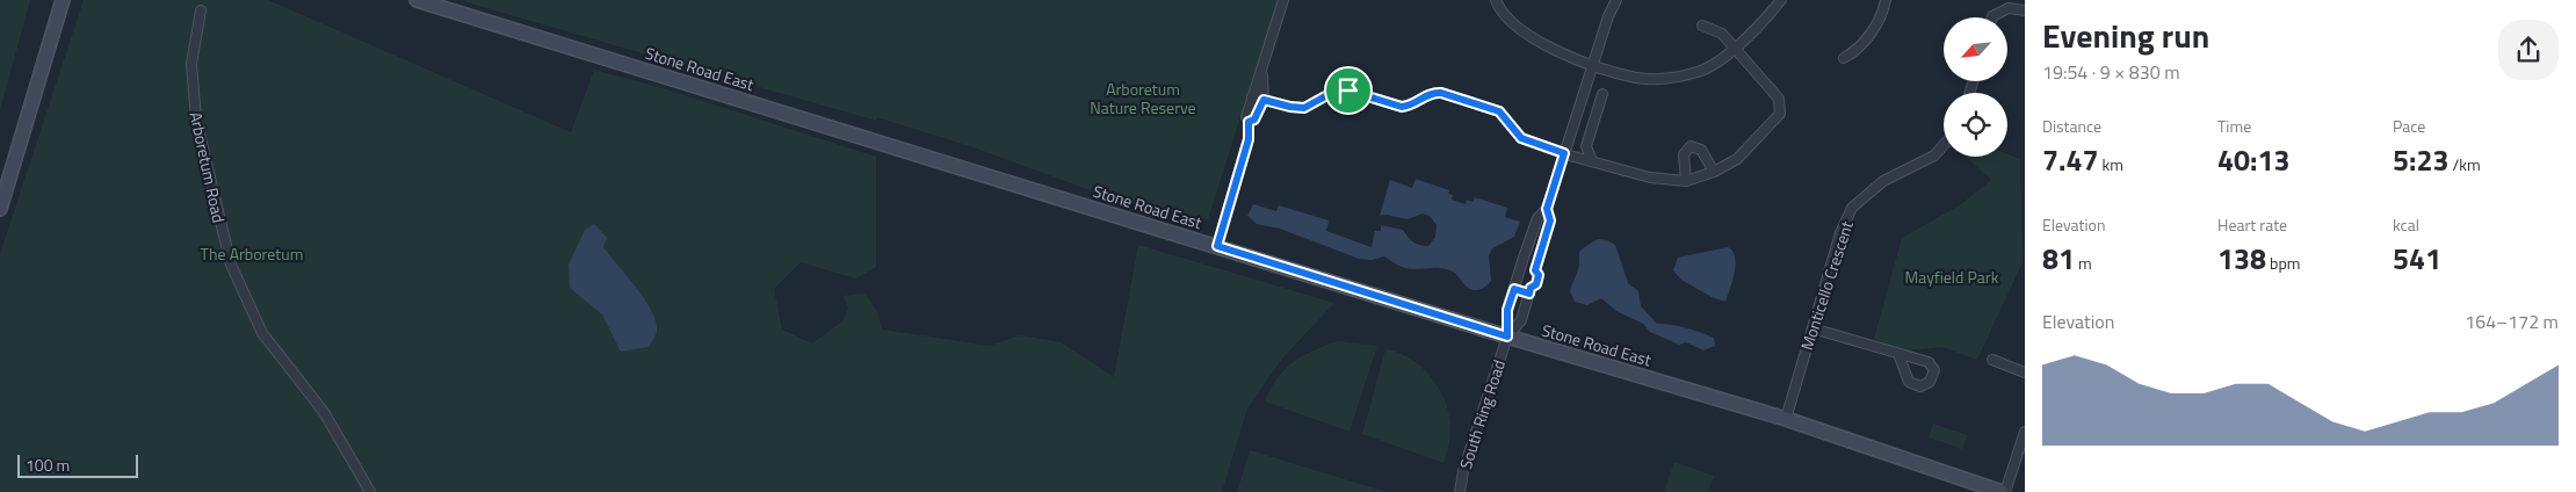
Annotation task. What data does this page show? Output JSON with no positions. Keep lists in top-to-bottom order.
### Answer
{
  "streets": {
    "main road": ["Stone Road East"],
    "street": ["Arboretum Road", "Monticello Crescent", "South Ring Road"]
  },
  "crossings": [
    ["Stone Road East", "Monticello Crescent"],
    ["Stone Road East", "South Ring Road"]
  ],
  "parks": ["Arboretum Nature Reserve", "The Arboretum", "Mayfield Park"],
  "scale_bar": "100 m",
  "north": "bottom left",
  "page": {
    "heading": ["Evening run", "19:54 · 9 × 830 m"],
    "stats": [
      ["Distance", "7.47 km"],
      ["Time", "40:13"],
      ["Pace", "5:23 /km"],
      ["Elevation", "81 m"],
      ["Heart rate", "138 bpm"],
      ["kcal", "541"]
    ],
    "chart": ["Elevation", "164–172 m"],
    "scale": "100 m"
  }
}
